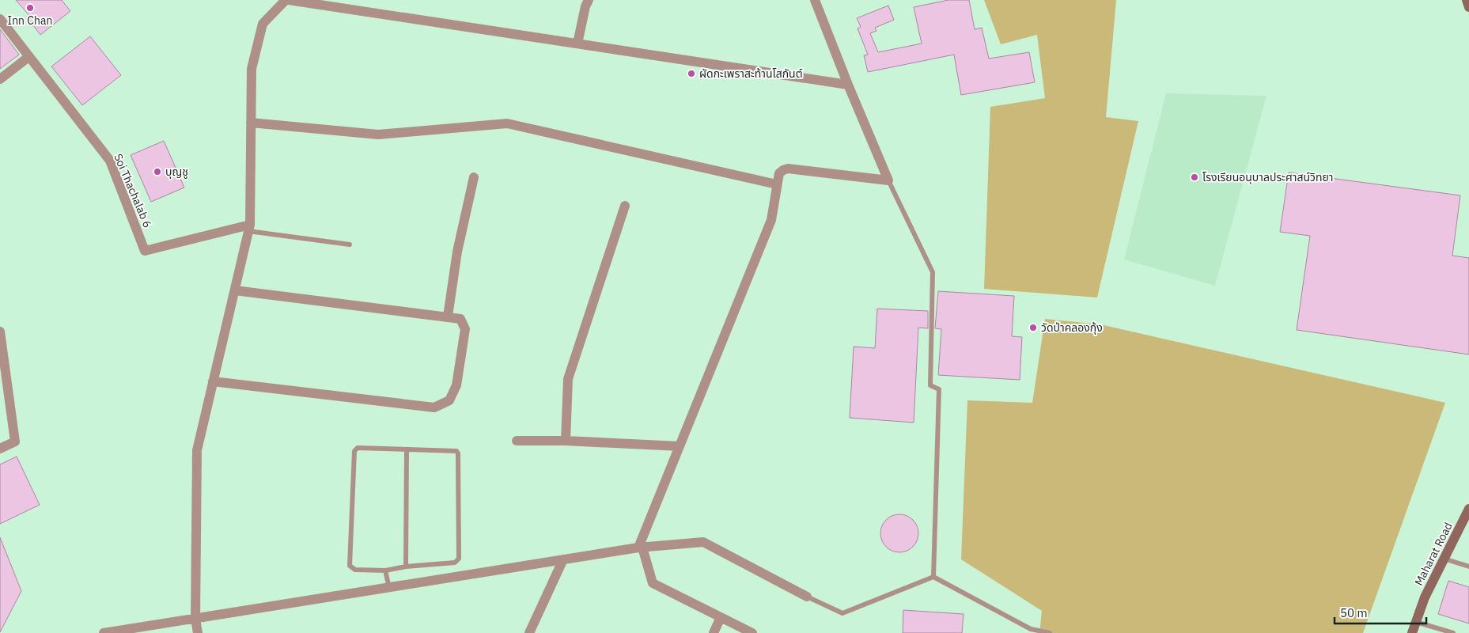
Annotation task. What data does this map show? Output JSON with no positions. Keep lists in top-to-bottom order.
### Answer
{
  "streets": {
    "street": ["Soi Thachalab 6", "Maharat Road"]
  },
  "places": [
    "Inn Chan",
    "ผัดกะเพราสะท้านโสกันต์",
    "บุญชู",
    "โรงเรียนอนุบาลประศาสน์วิทยา",
    "วัดป่าคลองกุ้ง"
  ],
  "scale_bar": "50 m"
}
